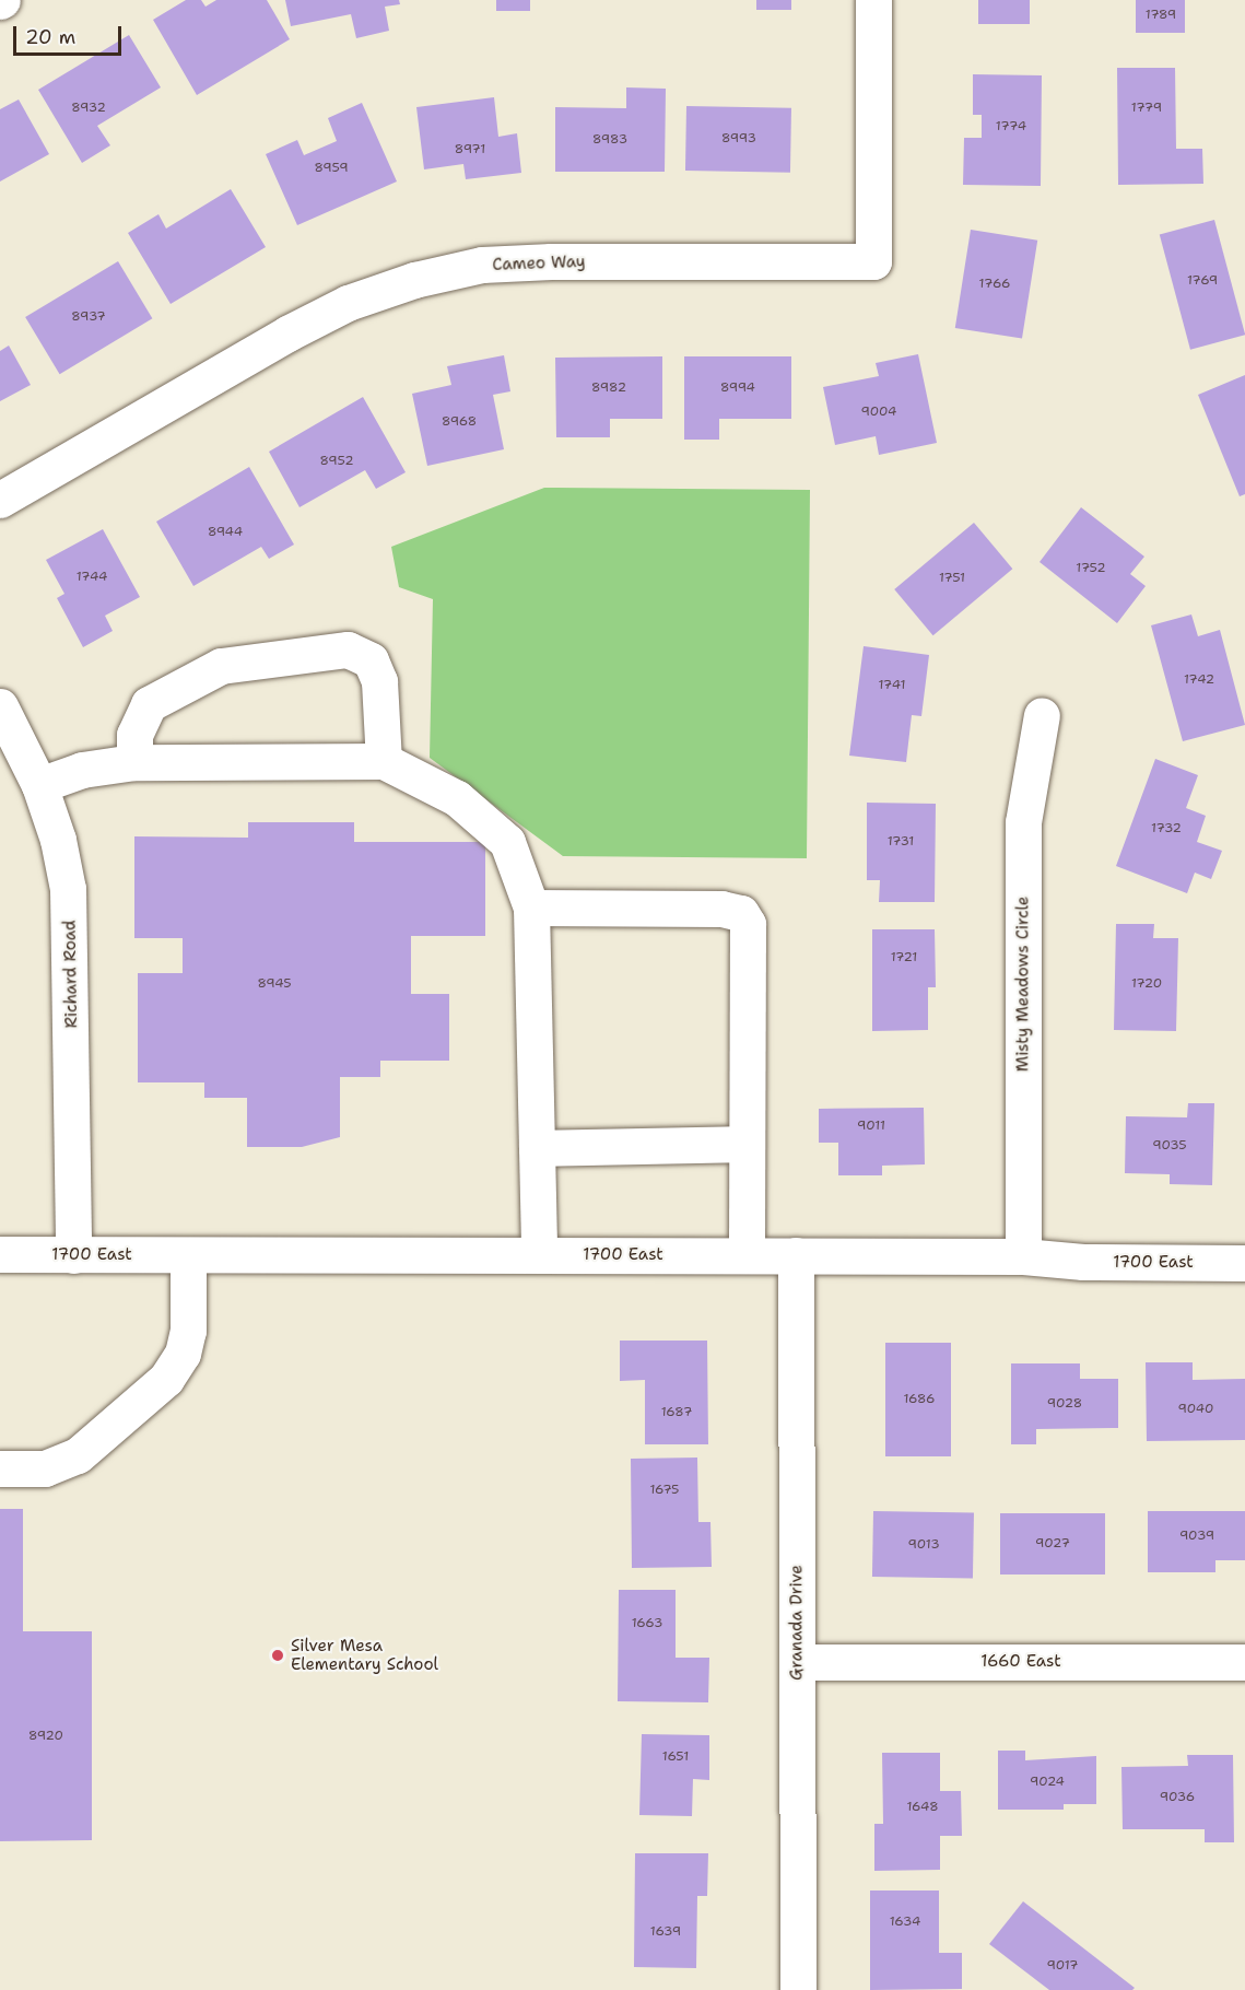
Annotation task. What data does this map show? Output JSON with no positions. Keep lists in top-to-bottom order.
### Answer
{
  "streets": {
    "street": [
      "Cameo Way",
      "Richard Road",
      "Misty Meadows Circle",
      "1700 East",
      "Granada Drive",
      "1660 East"
    ]
  },
  "crossings": [
    ["Richard Road", "1700 East"],
    ["Misty Meadows Circle", "1700 East"],
    ["1700 East", "Granada Drive"],
    ["Granada Drive", "1660 East"]
  ],
  "places": ["Silver Mesa Elementary School"],
  "house_numbers": [
    "1789",
    "8932",
    "1779",
    "1774",
    "8993",
    "8983",
    "8971",
    "8959",
    "1769",
    "1766",
    "8937",
    "8982",
    "8994",
    "9004",
    "8968",
    "8952",
    "8944",
    "1752",
    "1744",
    "1751",
    "1742",
    "1741",
    "1732",
    "1731",
    "1721",
    "8945",
    "1720",
    "9011",
    "9035",
    "1686",
    "9028",
    "9040",
    "1687",
    "1675",
    "9039",
    "9027",
    "9013",
    "1663",
    "8920",
    "1651",
    "9024",
    "9036",
    "1648",
    "1634",
    "1639",
    "9017"
  ],
  "scale_bar": "20 m"
}
